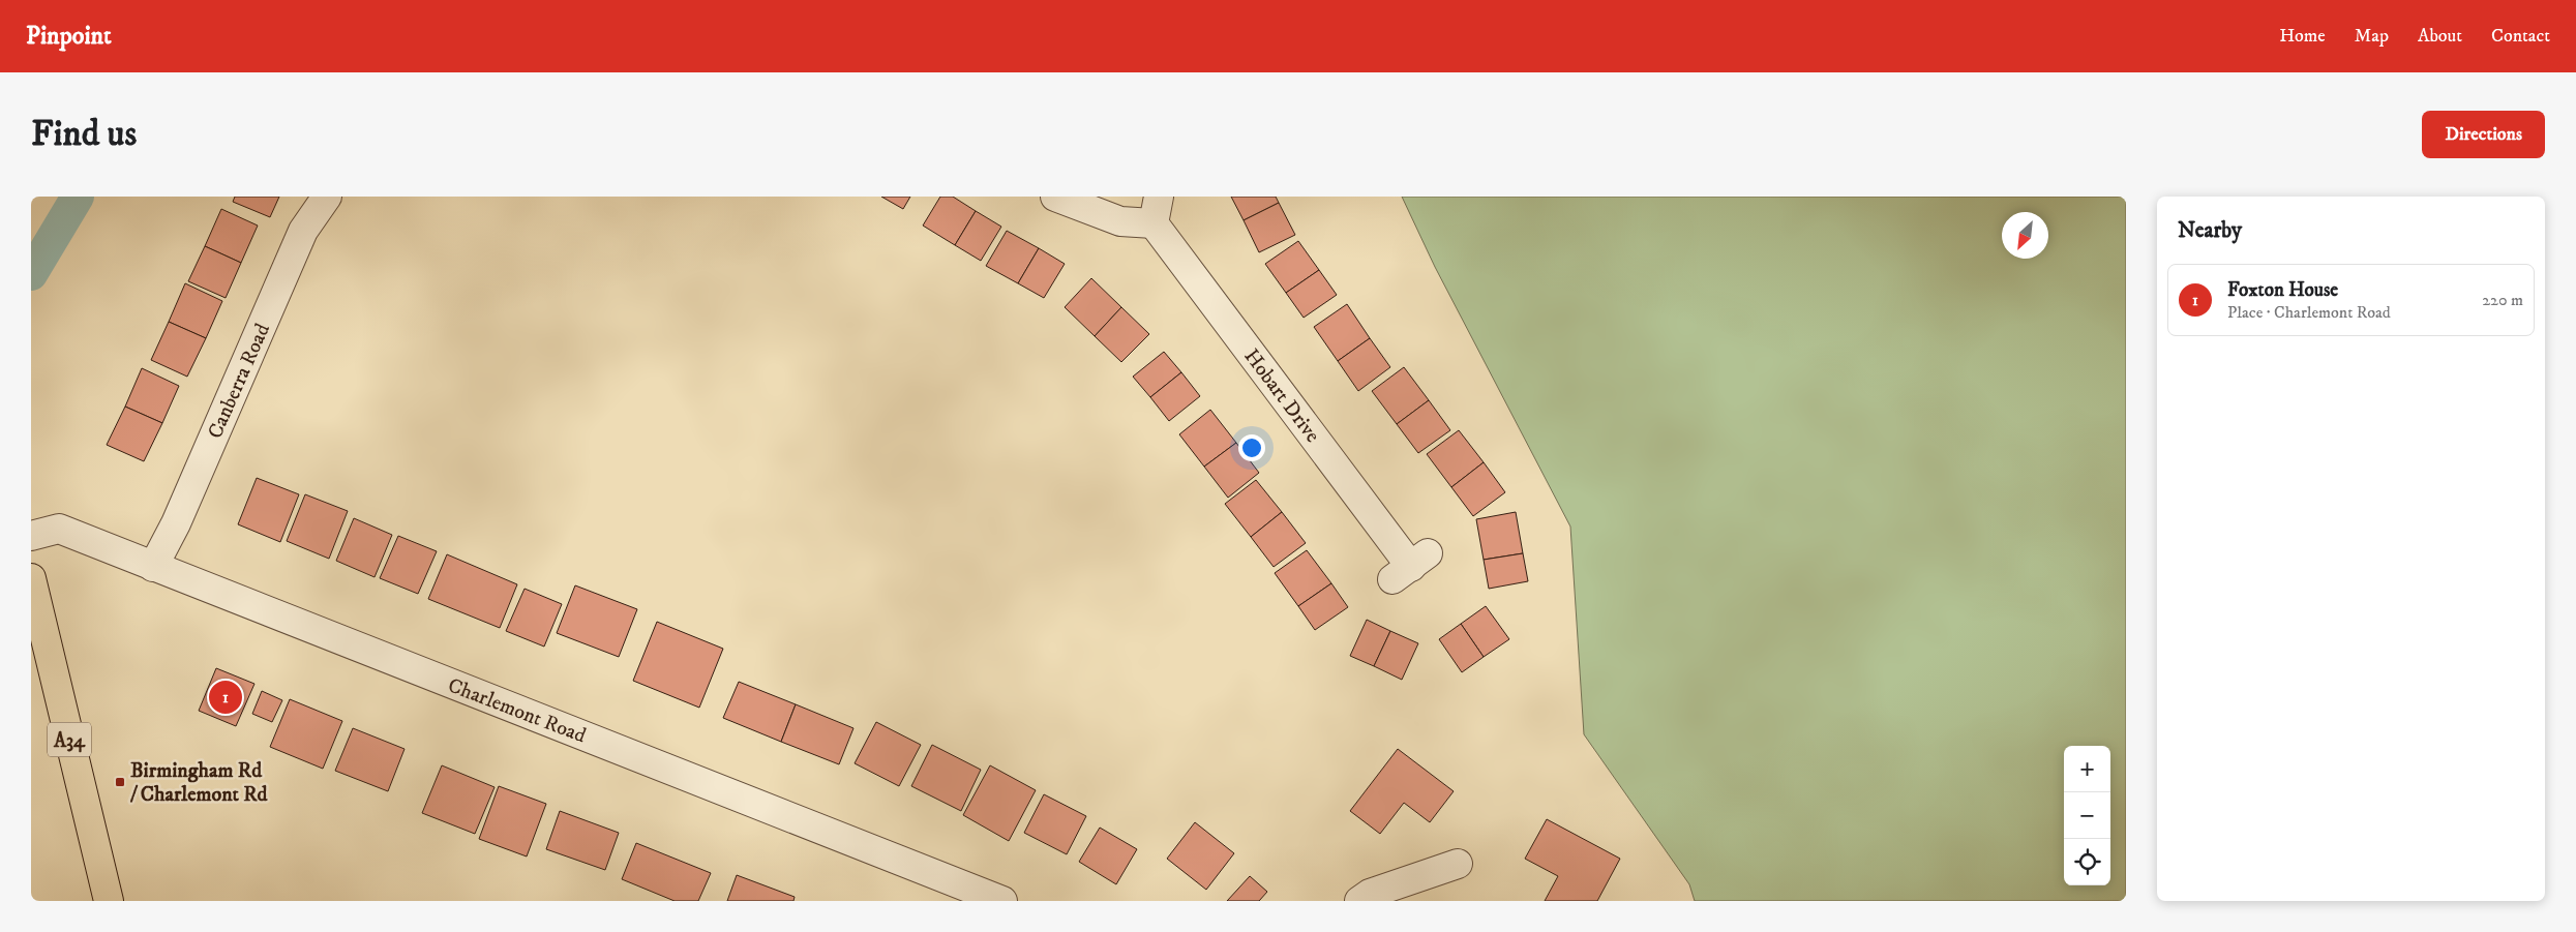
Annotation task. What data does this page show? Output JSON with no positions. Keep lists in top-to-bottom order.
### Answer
{
  "streets": {
    "highway": ["A34"],
    "street": ["Canberra Road", "Hobart Drive", "Charlemont Road"]
  },
  "crossings": [
    ["Canberra Road", "Charlemont Road"]
  ],
  "places": {
    "transit": ["Birmingham Rd / Charlemont Rd"]
  },
  "north": "bottom left",
  "page": {
    "header": "Pinpoint",
    "nav": [
      "Home",
      "Map",
      "About",
      "Contact"
    ],
    "buttons": "Directions",
    "title": "Find us",
    "heading": "Nearby",
    "list": [
      {
        "mark": "1",
        "name": "Foxton House",
        "note": "Place · Charlemont Road",
        "value": "220 m"
      }
    ],
    "pins": "1",
    "map_buttons": ["+", "−"]
  }
}
